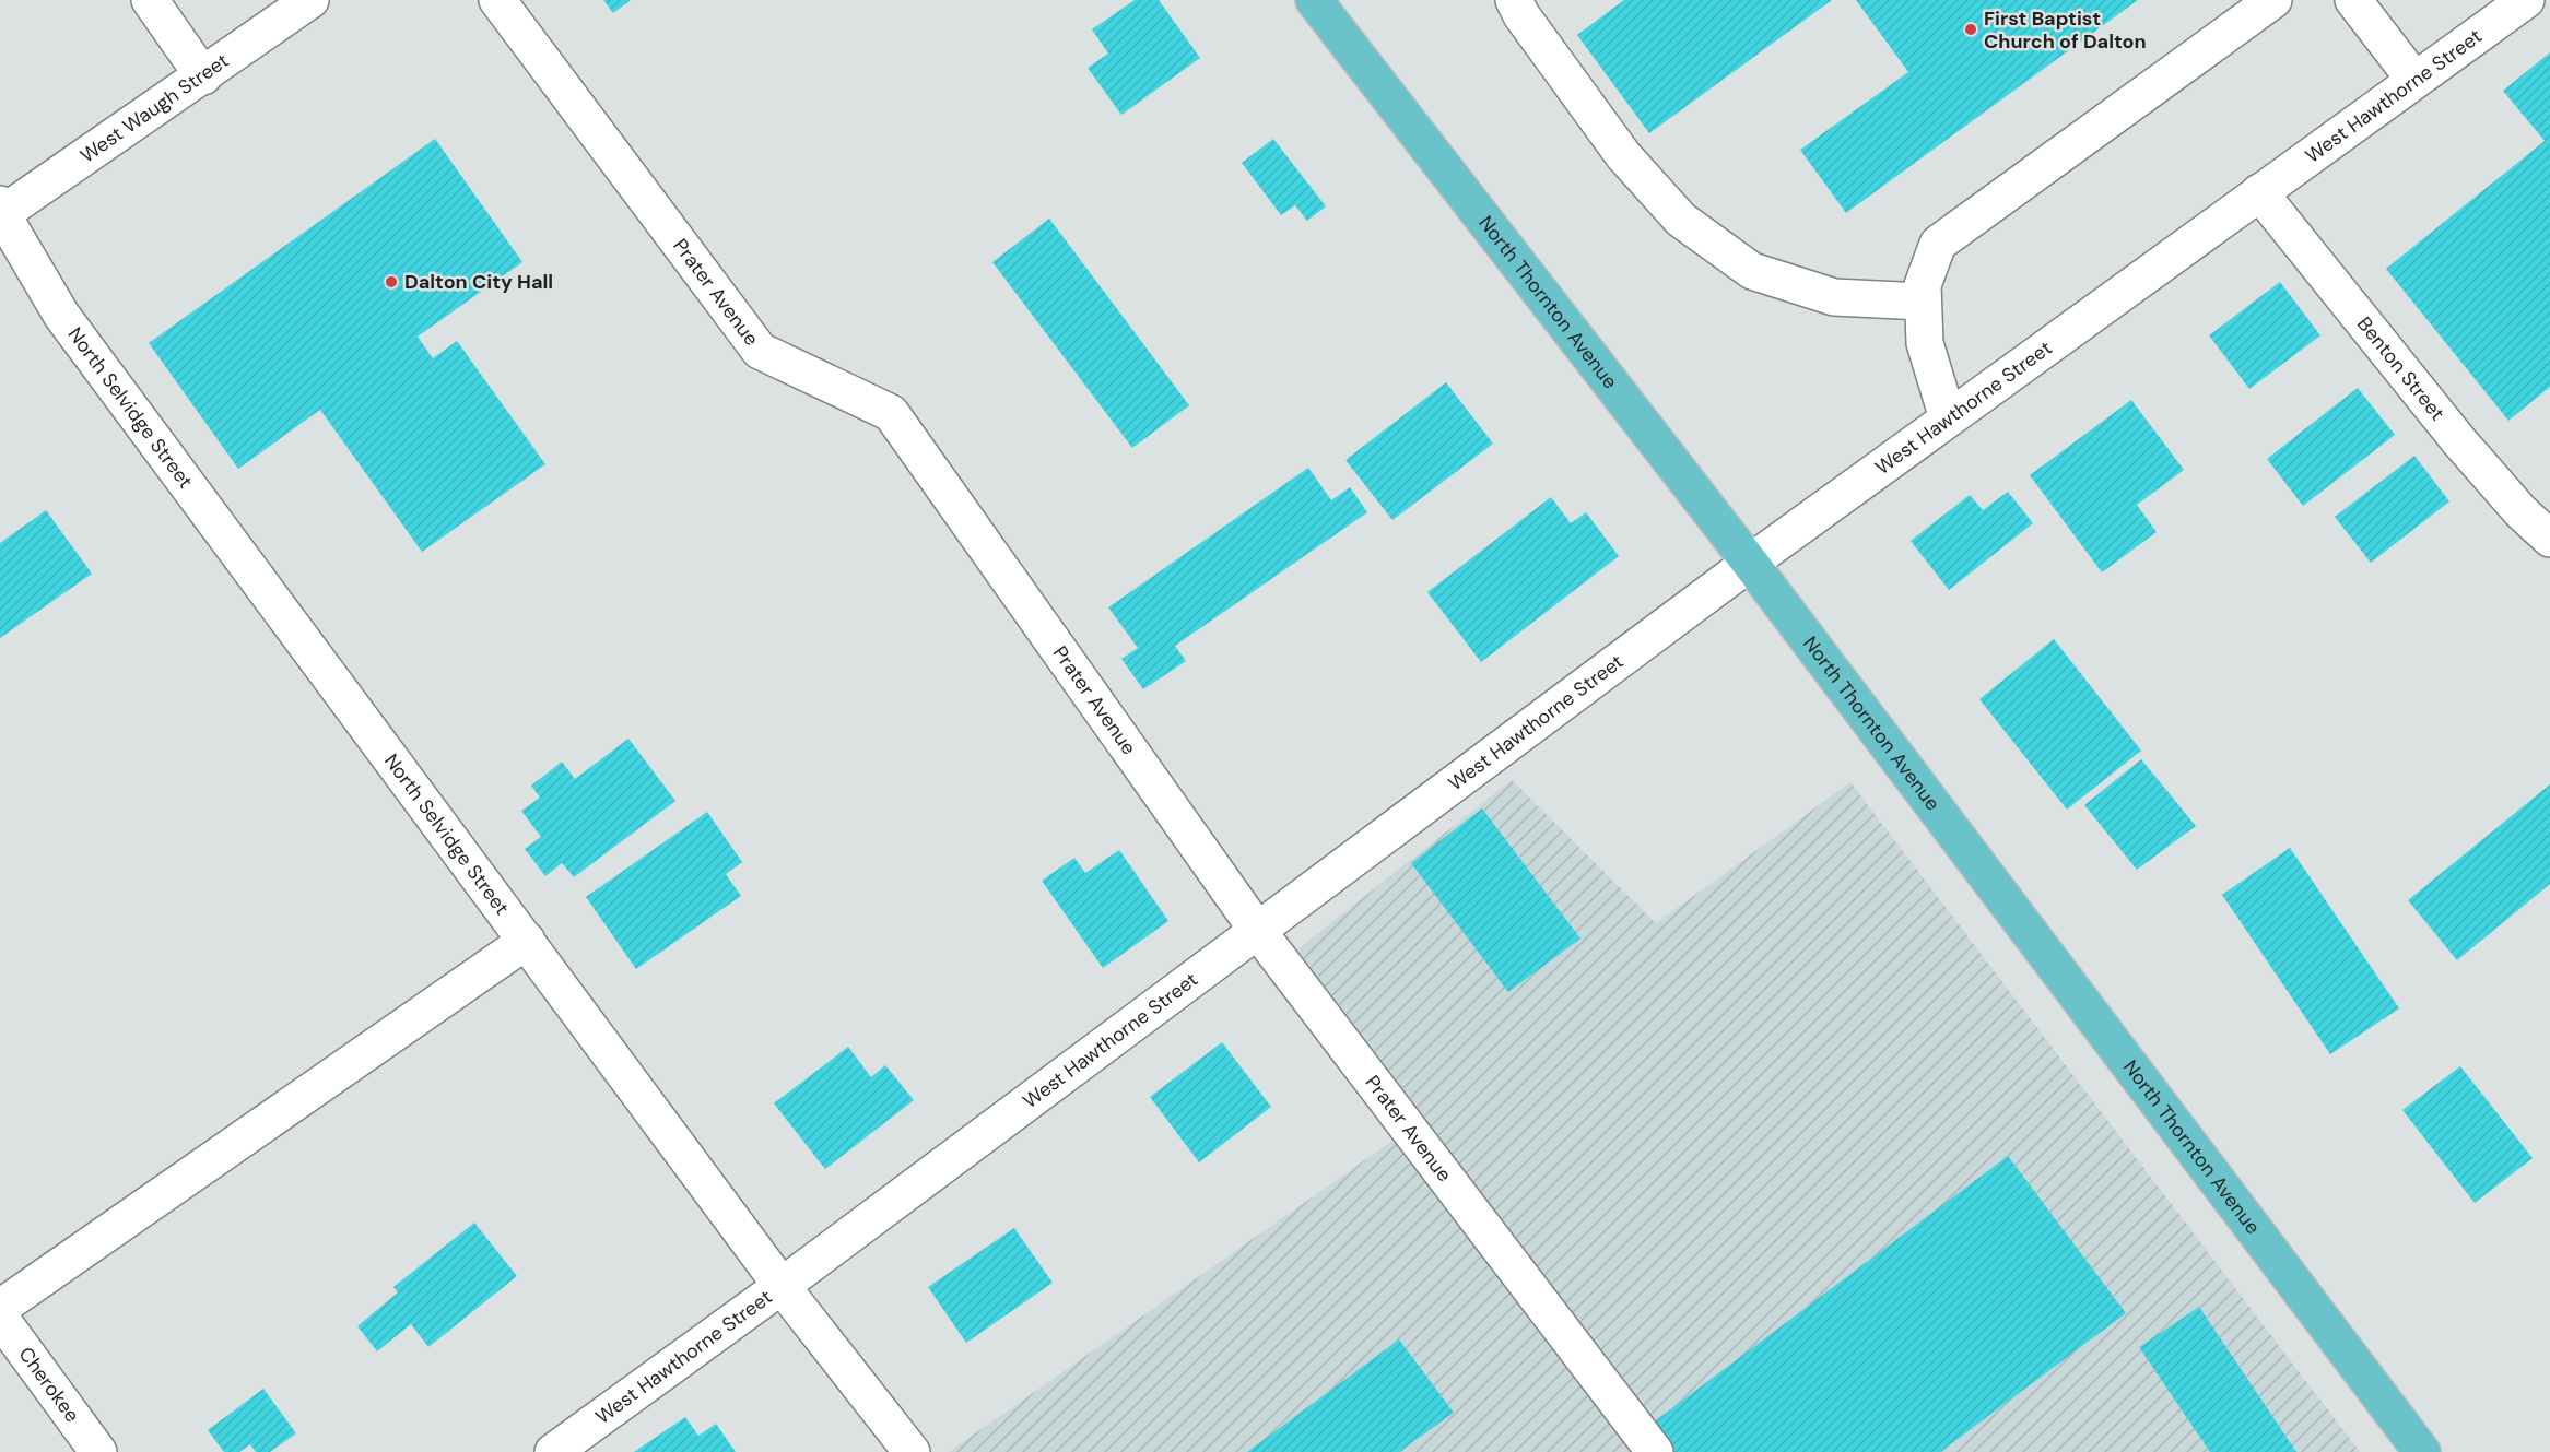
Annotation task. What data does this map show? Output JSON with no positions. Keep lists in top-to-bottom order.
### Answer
{
  "streets": {
    "main road": ["North Thornton Avenue"],
    "street": [
      "West Hawthorne Street",
      "West Waugh Street",
      "Prater Avenue",
      "Benton Street",
      "North Selvidge Street",
      "Cherokee"
    ]
  },
  "crossings": [
    ["West Hawthorne Street", "Prater Avenue"],
    ["West Hawthorne Street", "North Thornton Avenue"],
    ["West Hawthorne Street", "Benton Street"],
    ["West Hawthorne Street", "North Selvidge Street"],
    ["West Waugh Street", "North Selvidge Street"]
  ],
  "places": ["First Baptist Church of Dalton", "Dalton City Hall"]
}
